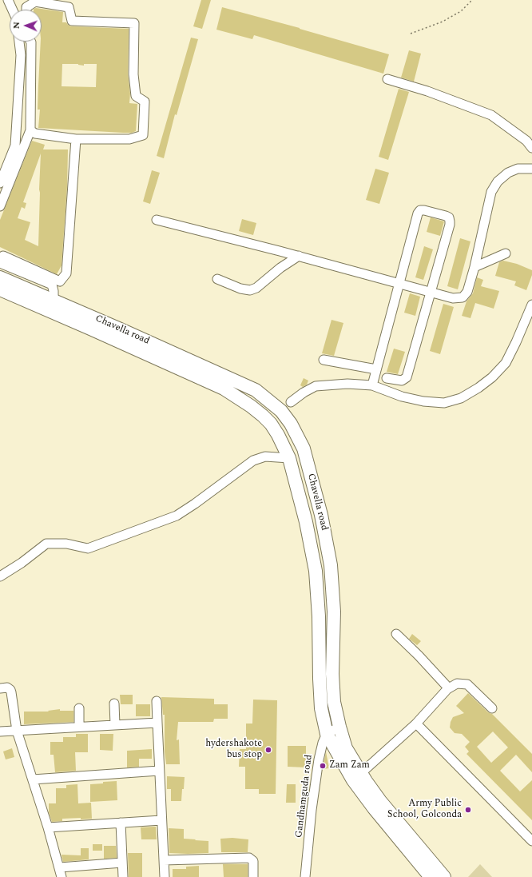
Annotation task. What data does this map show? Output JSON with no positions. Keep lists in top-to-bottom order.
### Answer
{
  "streets": {
    "highway": ["Chavella road"],
    "street": ["Gandhamguda road"]
  },
  "crossings": [
    ["Chavella road", "Gandhamguda road"]
  ],
  "places": ["hydershakote bus stop", "Zam Zam", "Army Public School, Golconda"],
  "north": "left"
}
